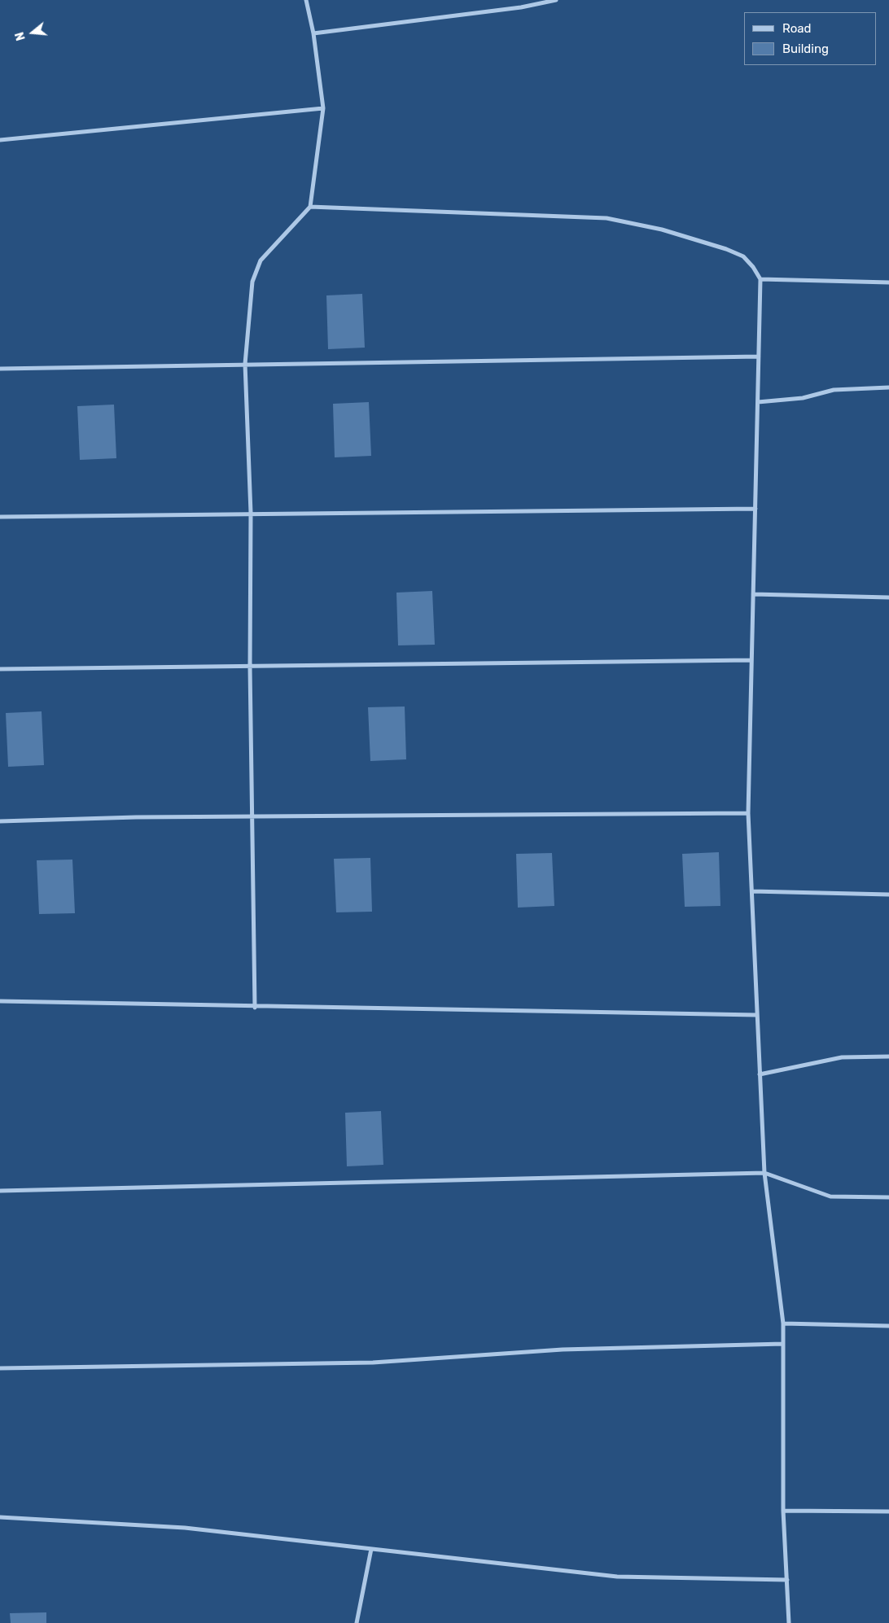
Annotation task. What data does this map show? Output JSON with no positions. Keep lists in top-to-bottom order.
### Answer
{
  "legend": ["Road", "Building"],
  "north": "left"
}
